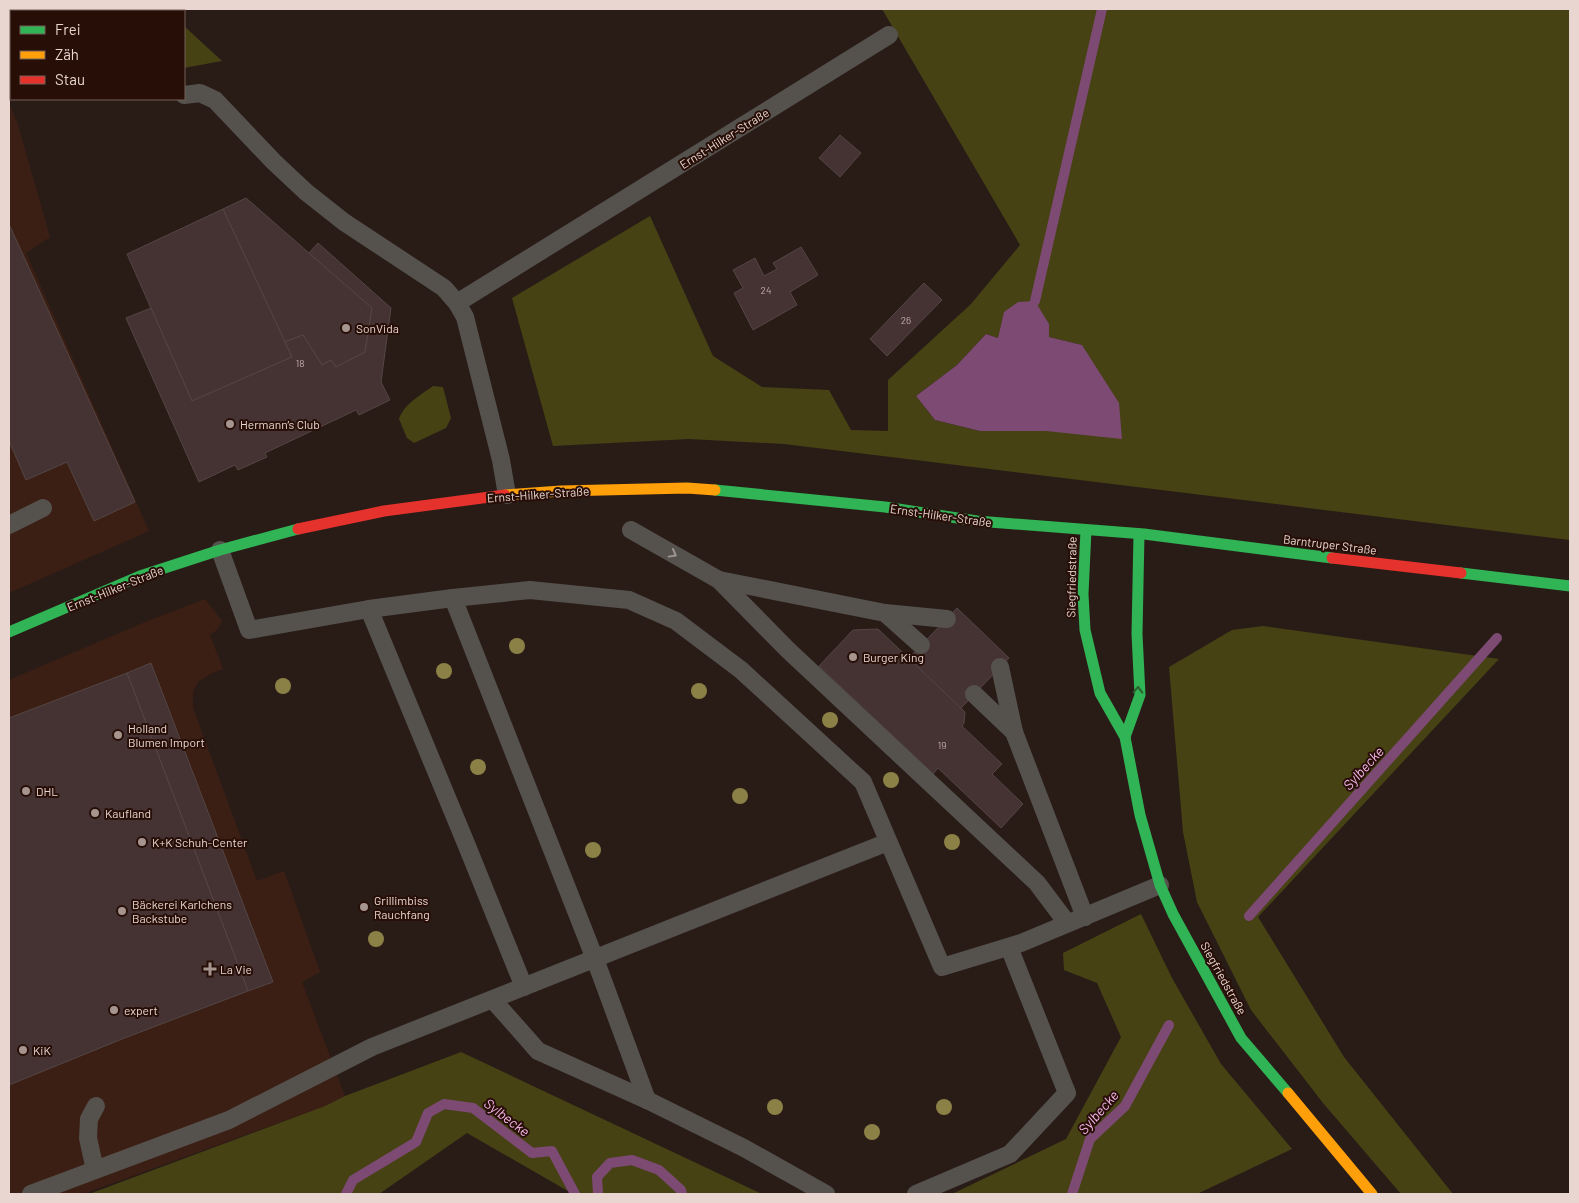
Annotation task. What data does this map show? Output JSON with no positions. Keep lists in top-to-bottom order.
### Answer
{
  "streets": {
    "main road": ["Ernst-Hilker-Straße", "Barntruper Straße", "Siegfriedstraße"]
  },
  "crossings": [
    ["Ernst-Hilker-Straße", "Barntruper Straße"],
    ["Ernst-Hilker-Straße", "Siegfriedstraße"],
    ["Barntruper Straße", "Siegfriedstraße"]
  ],
  "water": ["Sylbecke"],
  "places": {
    "other": [
      "SonVida",
      "Hermann’s Club",
      "Burger King",
      "Holland Blumen Import",
      "DHL",
      "Kaufland",
      "K+K Schuh-Center",
      "Grillimbiss Rauchfang",
      "Bäckerei Karlchens Backstube",
      "expert",
      "KiK"
    ],
    "health": ["La Vie"]
  },
  "house_numbers": [
    "24",
    "26",
    "18",
    "19"
  ],
  "legend": ["Frei", "Zäh", "Stau"]
}
